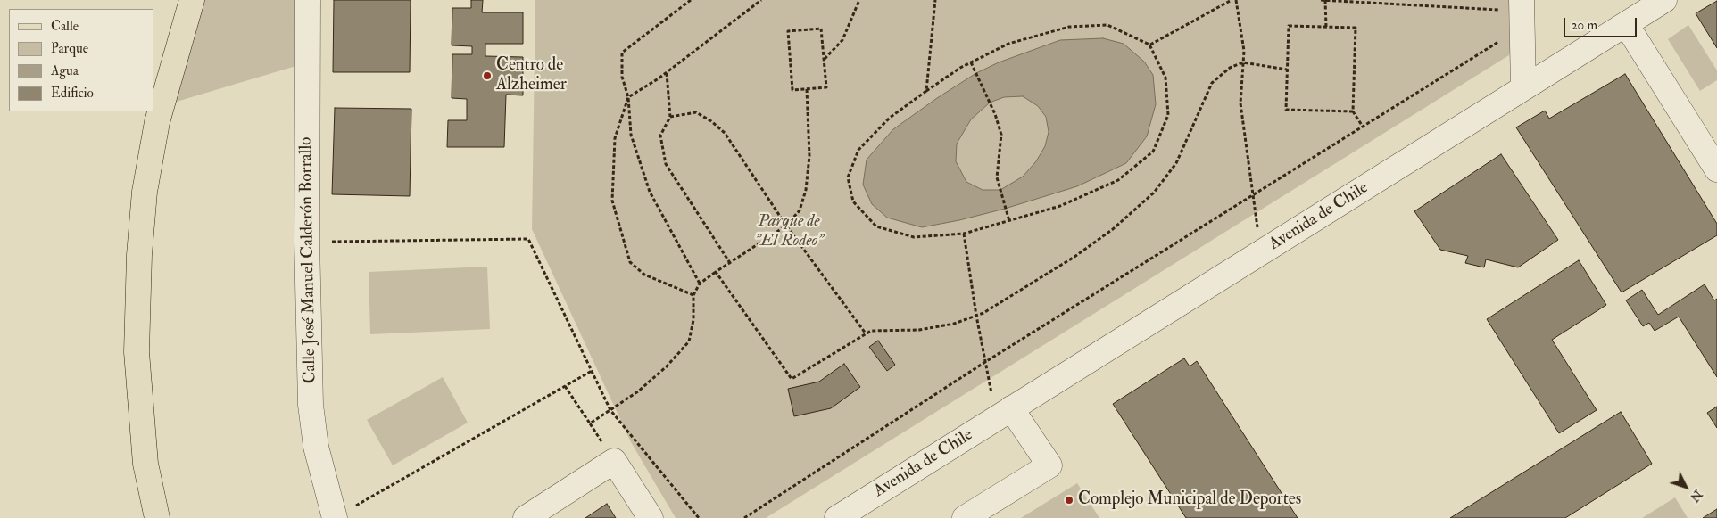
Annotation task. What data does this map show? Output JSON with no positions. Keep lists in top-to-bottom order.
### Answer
{
  "streets": {
    "street": ["Avenida de Chile", "Calle José Manuel Calderón Borrallo"]
  },
  "parks": ["Parque de \"El Rodeo\""],
  "places": ["Centro de Alzheimer", "Complejo Municipal de Deportes"],
  "legend": [
    "Calle",
    "Parque",
    "Agua",
    "Edificio"
  ],
  "scale_bar": "20 m",
  "north": "bottom right"
}
